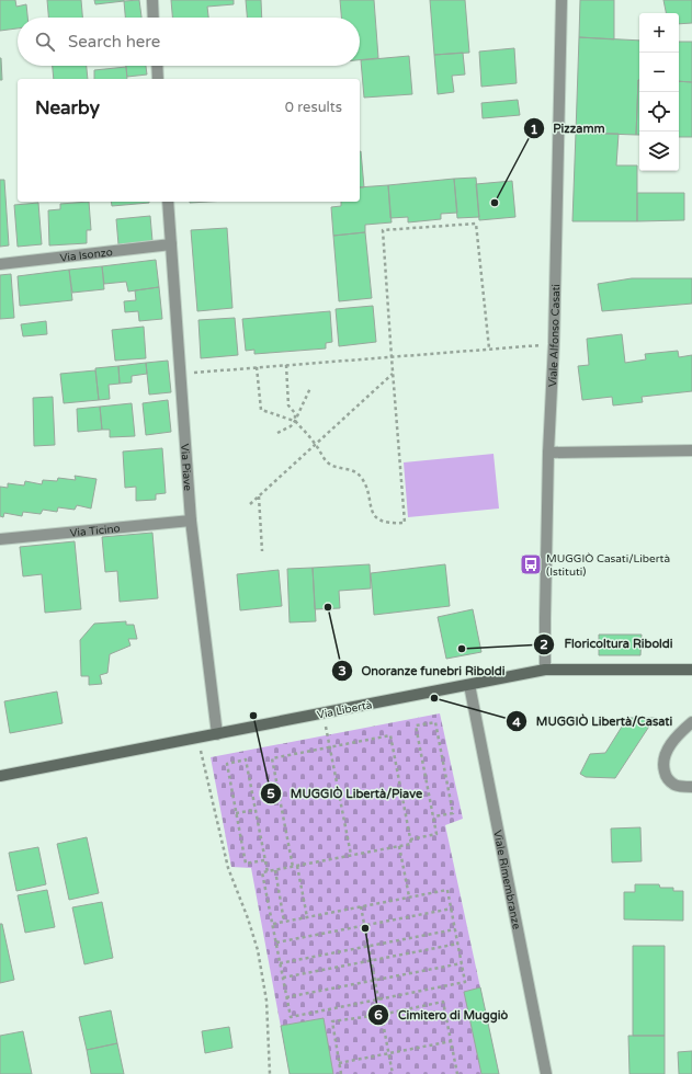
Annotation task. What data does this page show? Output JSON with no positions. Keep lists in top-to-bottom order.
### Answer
{
  "streets": {
    "street": [
      "Via Isonzo",
      "Viale Alfonso Casati",
      "Via Piave",
      "Via Ticino",
      "Via Libertà",
      "Viale Rimembranze"
    ]
  },
  "crossings": [
    ["Via Isonzo", "Via Piave"],
    ["Viale Alfonso Casati", "Via Libertà"],
    ["Via Piave", "Via Ticino"],
    ["Via Piave", "Via Libertà"],
    ["Via Libertà", "Viale Rimembranze"]
  ],
  "places": {
    "other": [
      "Pizzamm",
      "Onoranze funebri Riboldi",
      "Floricoltura Riboldi",
      "MUGGIÒ Libertà/Casati",
      "MUGGIÒ Libertà/Piave",
      "Cimitero di Muggiò"
    ],
    "bus stop": ["MUGGIÒ Casati/Libertà (Istituti)"]
  },
  "page": {
    "map_buttons": ["+", "−"],
    "search": "Search here",
    "heading": ["Nearby", "0 results"]
  }
}
